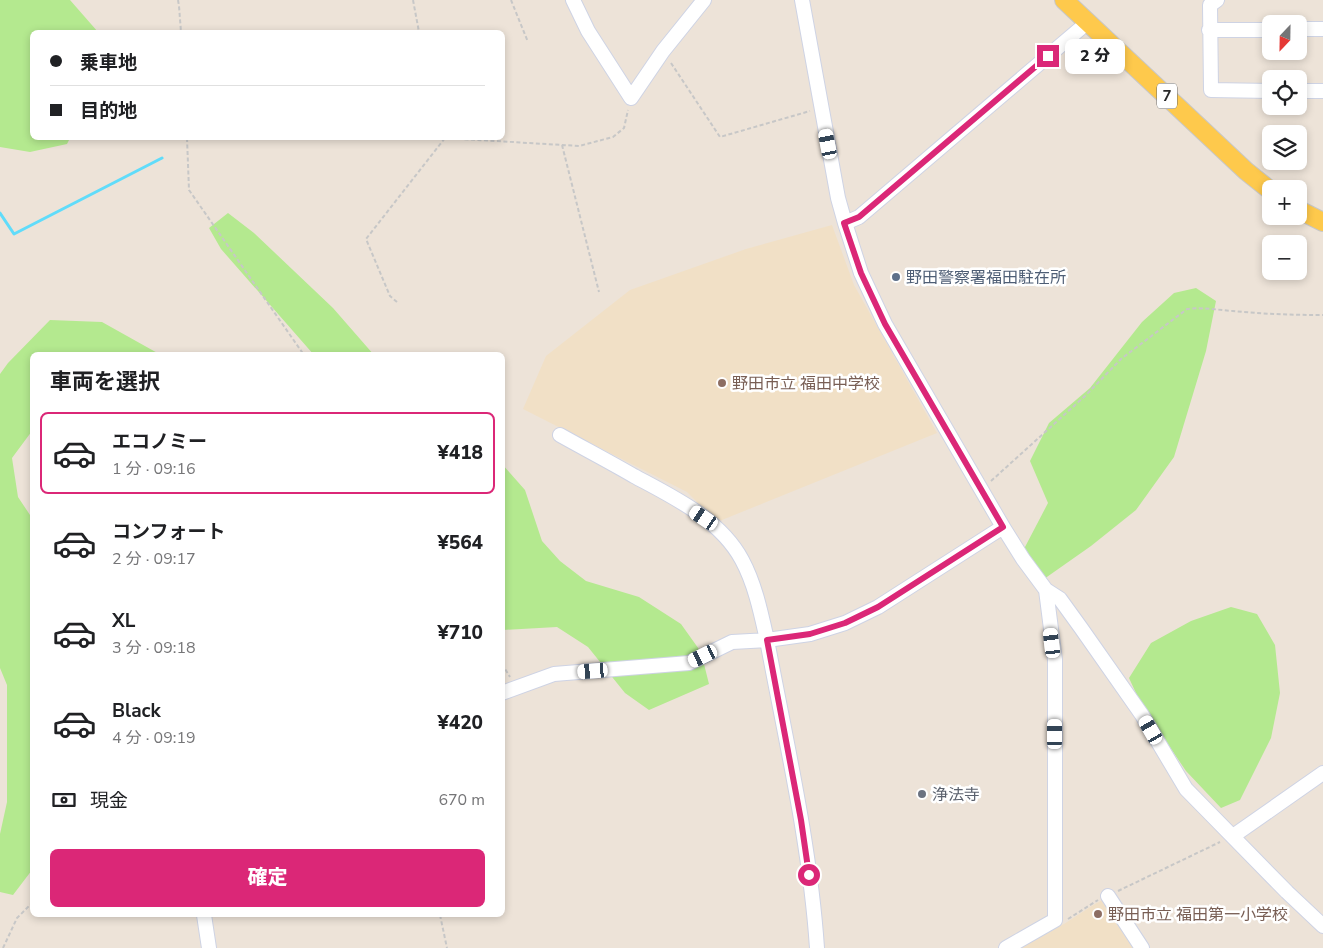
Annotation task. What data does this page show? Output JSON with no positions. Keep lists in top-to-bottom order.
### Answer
{
  "streets": {
    "main road": ["7"]
  },
  "places": [
    "野田警察署福田駐在所",
    "野田市立 福田中学校",
    "浄法寺",
    "野田市立 福田第一小学校"
  ],
  "north": "bottom",
  "page": {
    "map_buttons": ["+", "−"],
    "banner": ["乗車地", "目的地"],
    "bubble": "2 分",
    "heading": "車両を選択",
    "list": [
      {
        "name": "エコノミー",
        "note": "1 分 · 09:16",
        "value": "¥418"
      },
      {
        "name": "コンフォート",
        "note": "2 分 · 09:17",
        "value": "¥564"
      },
      {
        "name": "XL",
        "note": "3 分 · 09:18",
        "value": "¥710"
      },
      {
        "name": "Black",
        "note": "4 分 · 09:19",
        "value": "¥420"
      }
    ],
    "pay": ["現金", "670 m"],
    "buttons": "確定"
  }
}
